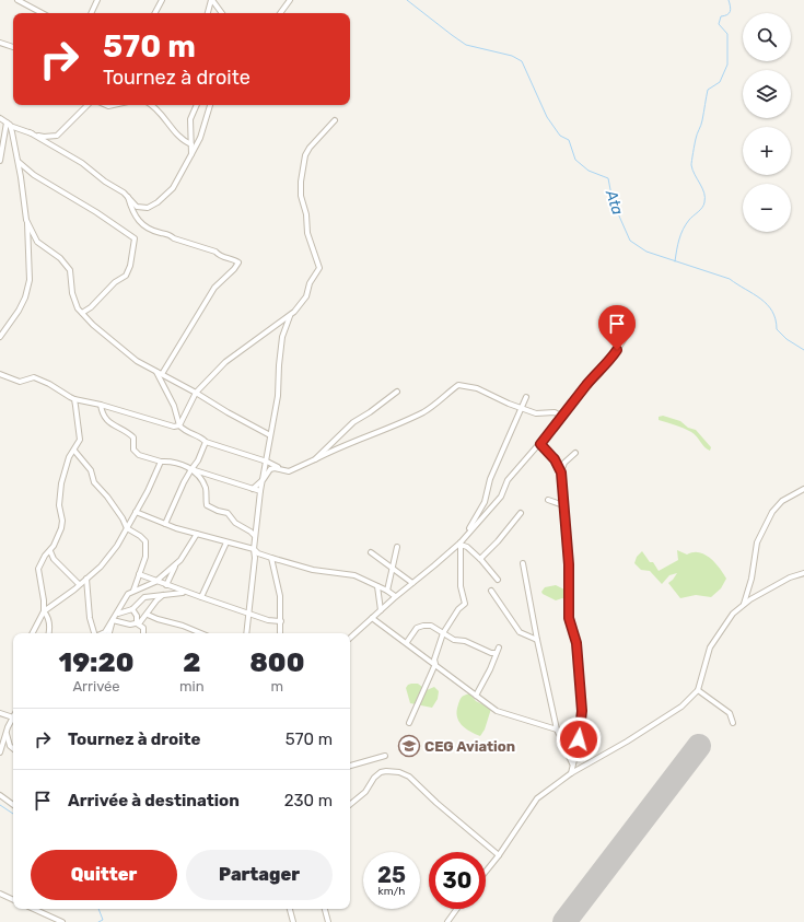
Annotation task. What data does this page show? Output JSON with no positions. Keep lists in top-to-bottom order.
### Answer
{
  "water": ["Ata"],
  "places": {
    "school or university": ["CEG Aviation"]
  },
  "page": {
    "map_buttons": ["+", "−"],
    "turn": ["570 m", "Tournez à droite"],
    "eta": [
      "19:20",
      "Arrivée",
      "2",
      "min",
      "800",
      "m"
    ],
    "list": [
      {
        "name": "Tournez à droite",
        "value": "570 m"
      },
      {
        "name": "Arrivée à destination",
        "value": "230 m"
      }
    ],
    "buttons": ["Quitter", "Partager"],
    "speed": "25 km/h",
    "limit": "30"
  }
}
